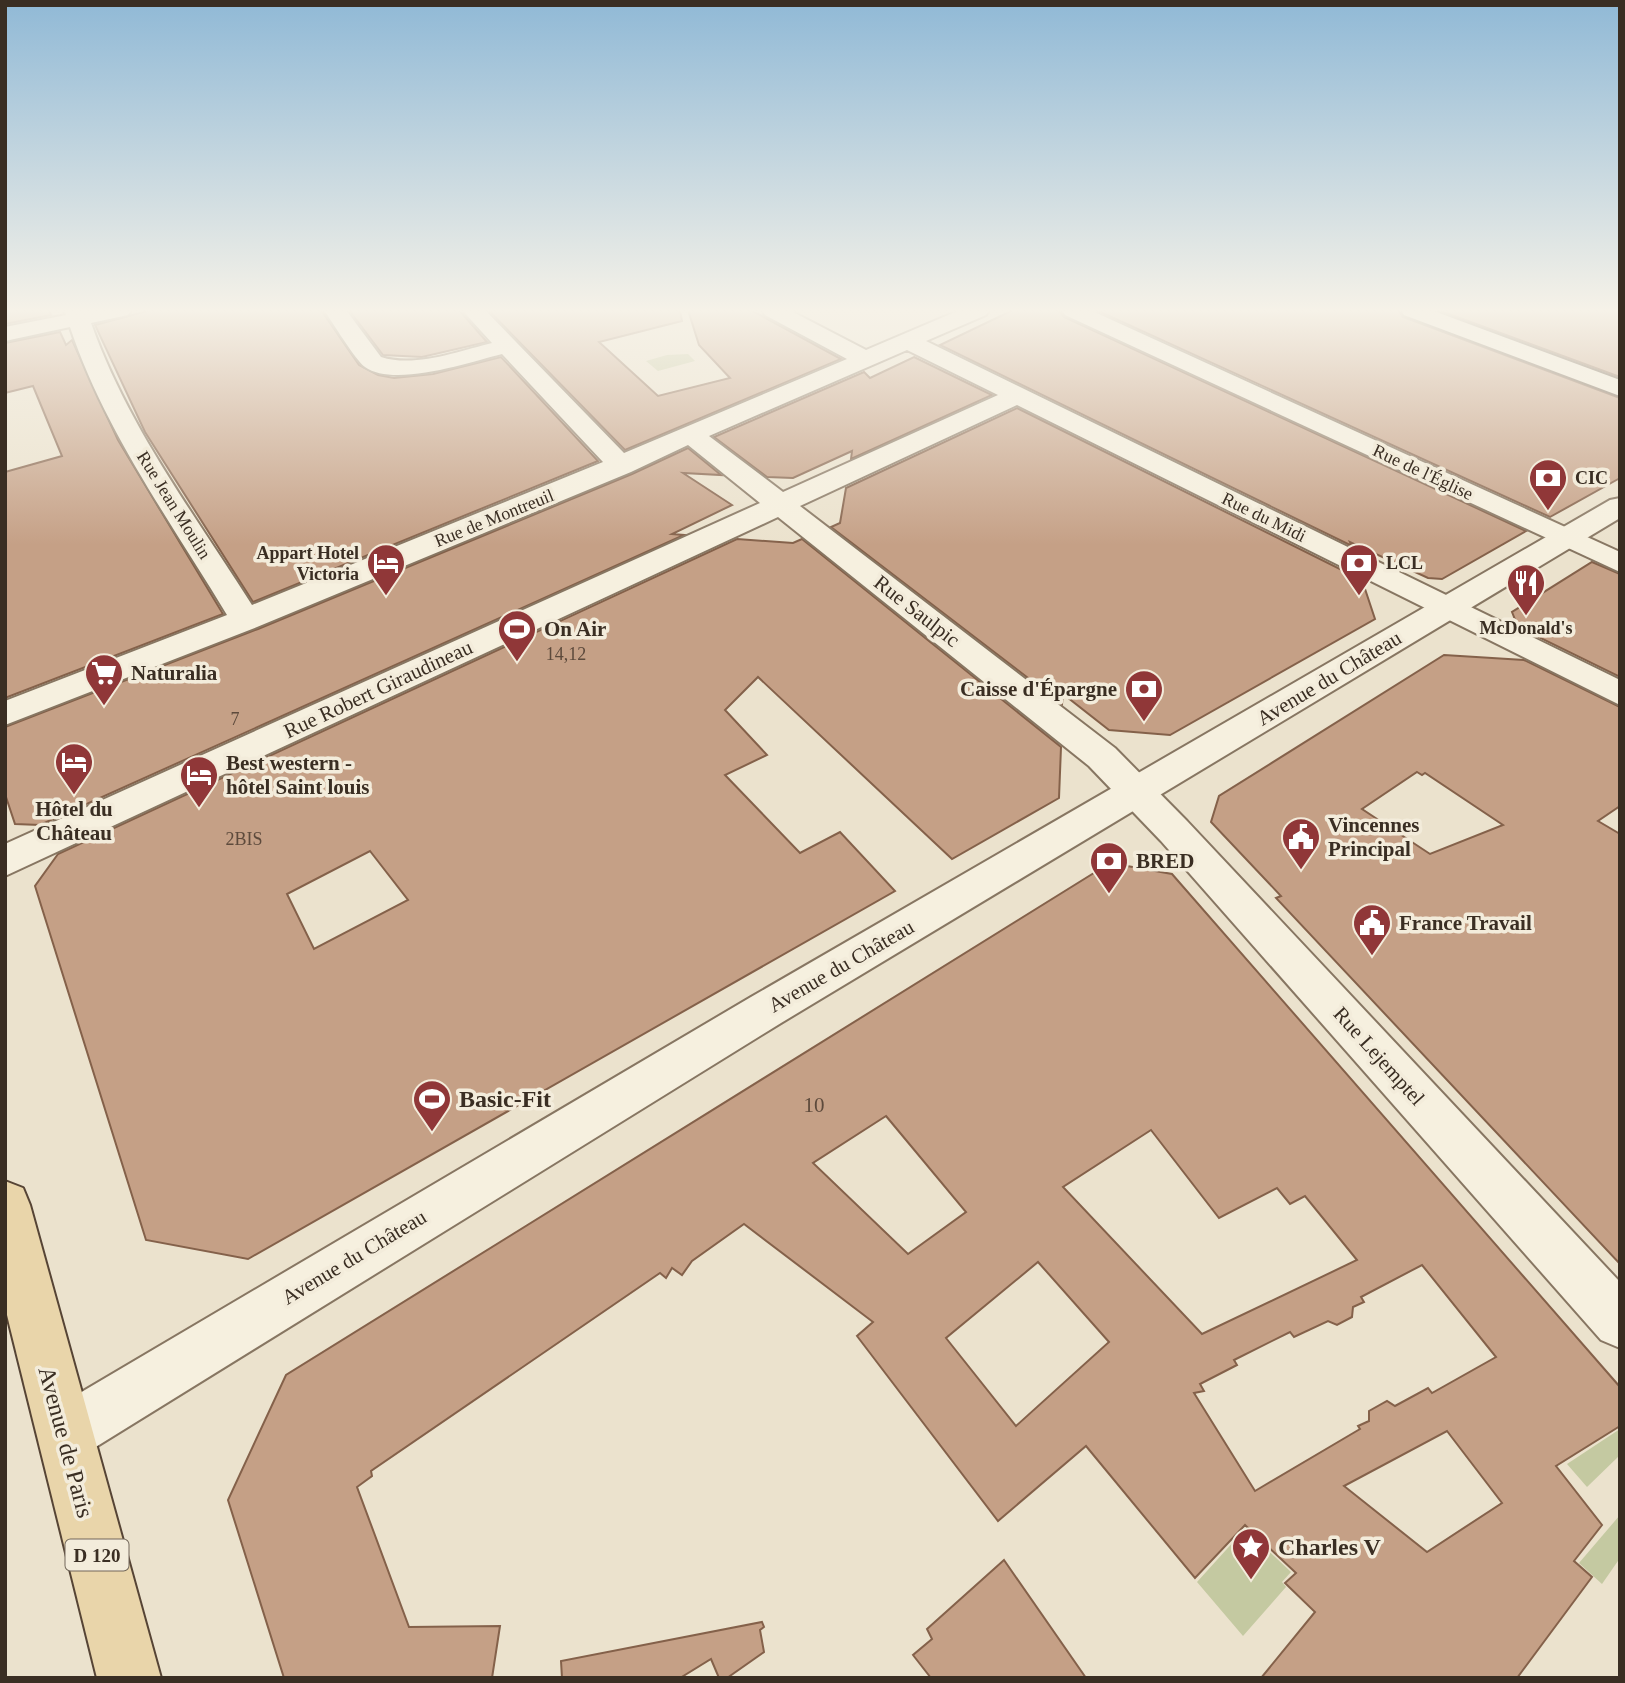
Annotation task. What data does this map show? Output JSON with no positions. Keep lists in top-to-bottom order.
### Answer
{
  "streets": {
    "main road": ["Avenue de Paris", "D 120"],
    "street": [
      "Rue de l'Église",
      "Rue Jean Moulin",
      "Rue du Midi",
      "Rue de Montreuil",
      "Rue Saulpic",
      "Avenue du Château",
      "Rue Robert Giraudineau",
      "Rue Lejemptel"
    ]
  },
  "crossings": [
    ["Rue de l'Église", "Avenue du Château"],
    ["Rue Jean Moulin", "Rue de Montreuil"],
    ["Rue du Midi", "Avenue du Château"],
    ["Rue du Midi", "Rue Robert Giraudineau"],
    ["Rue de Montreuil", "Rue Saulpic"],
    ["Rue Saulpic", "Avenue du Château"],
    ["Rue Saulpic", "Rue Robert Giraudineau"],
    ["Rue Saulpic", "Rue Lejemptel"],
    ["Avenue du Château", "Rue Lejemptel"],
    ["Avenue du Château", "Avenue de Paris"]
  ],
  "places": {
    "bank": [
      "CIC",
      "LCL",
      "Caisse d'Épargne",
      "BRED"
    ],
    "hotel": ["Appart Hotel Victoria", "Hôtel du Château", "Best western - hôtel Saint louis"],
    "restaurant": ["McDonald's"],
    "sports": ["On Air", "Basic-Fit"],
    "supermarket": ["Naturalia"],
    "public building": ["Vincennes Principal", "France Travail"],
    "place": ["Charles V"]
  },
  "house_numbers": [
    "14,12",
    "7",
    "2BIS",
    "10"
  ]
}
